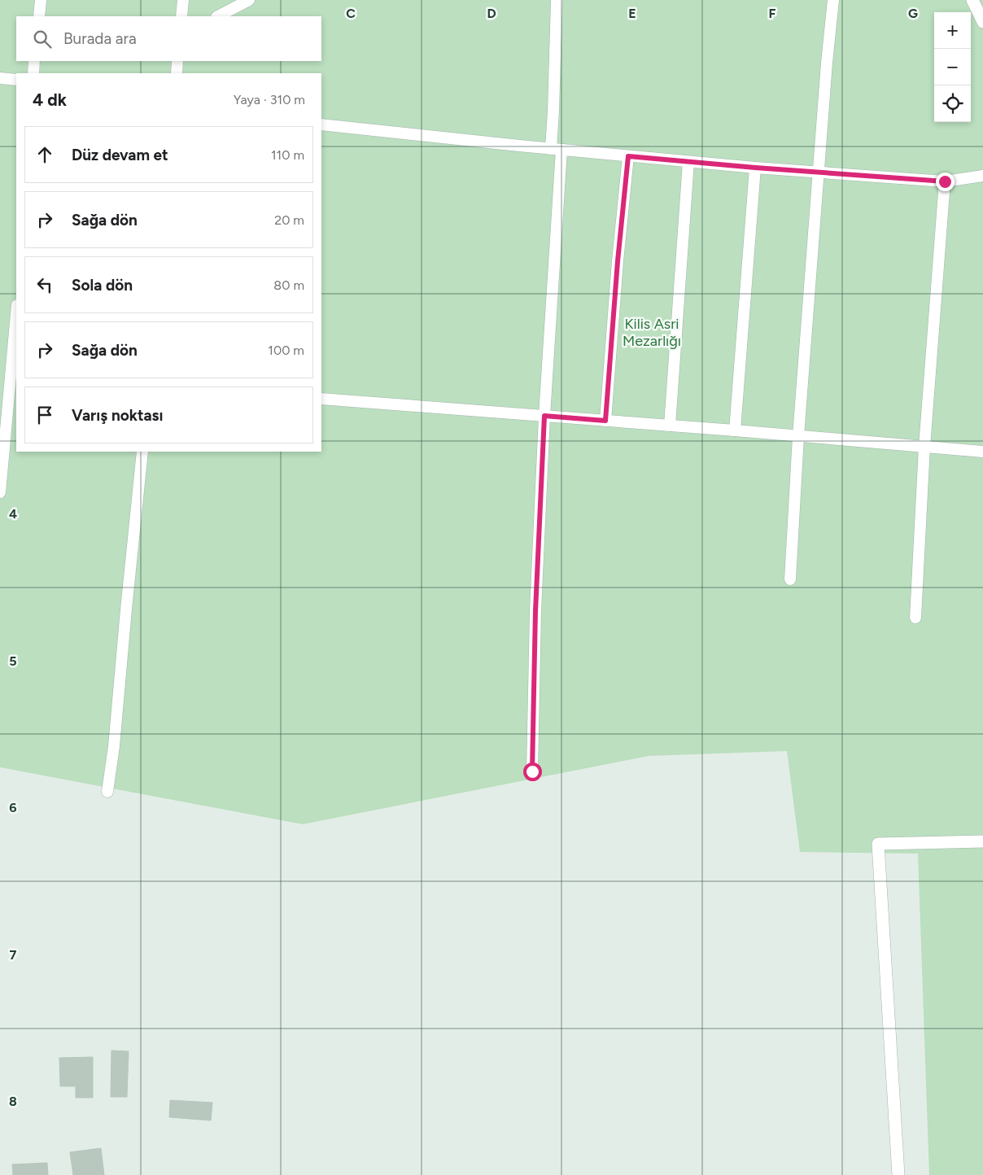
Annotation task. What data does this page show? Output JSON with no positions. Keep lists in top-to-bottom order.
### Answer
{
  "parks": ["Kilis Asri Mezarlığı"],
  "page": {
    "map_buttons": ["+", "−"],
    "search": "Burada ara",
    "heading": ["4 dk", "Yaya · 310 m"],
    "list": [
      ["Düz devam et", "110 m"],
      ["Sağa dön", "20 m"],
      ["Sola dön", "80 m"],
      ["Sağa dön", "100 m"],
      "Varış noktası"
    ]
  },
  "grid": {
    "columns": [
      "C",
      "D",
      "E",
      "F",
      "G"
    ],
    "rows": [
      "4",
      "5",
      "6",
      "7",
      "8"
    ]
  }
}
